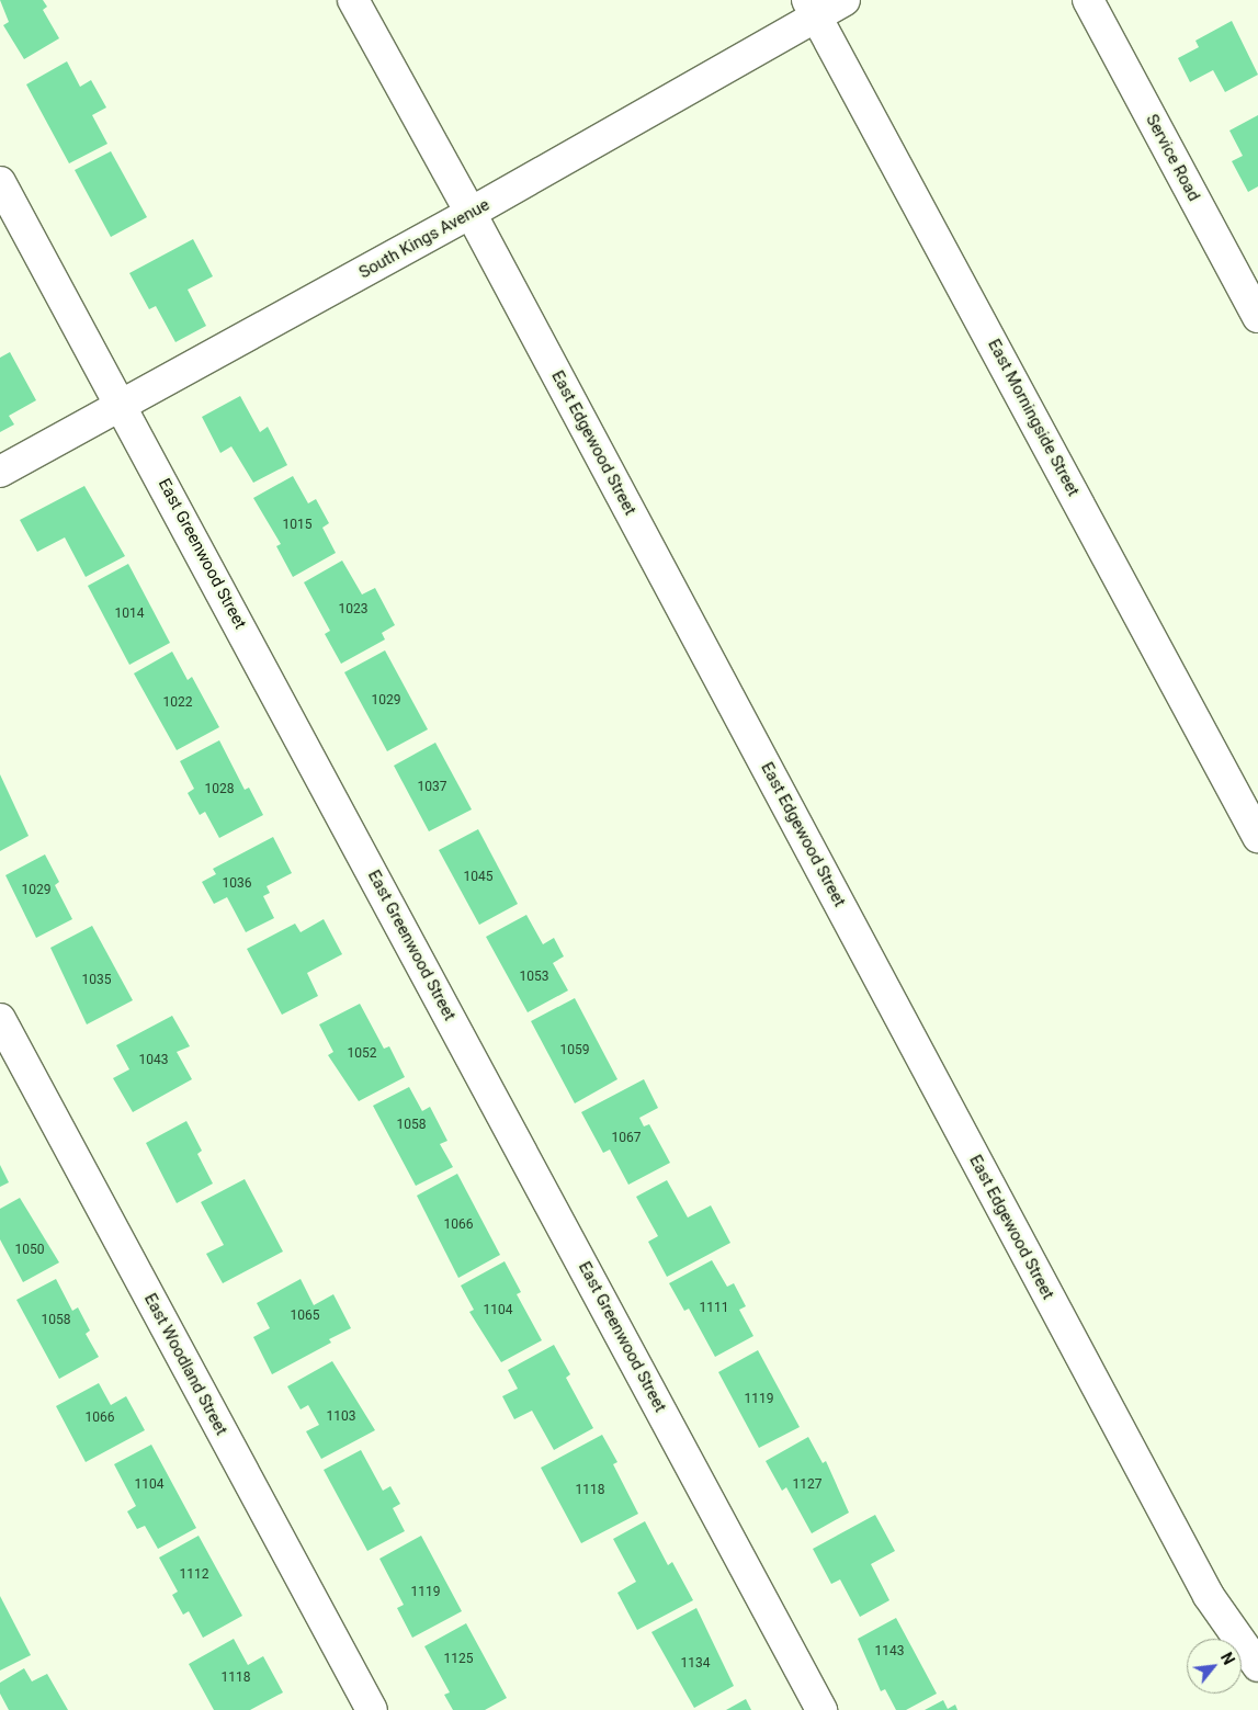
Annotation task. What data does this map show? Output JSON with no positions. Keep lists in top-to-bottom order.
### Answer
{
  "streets": {
    "street": [
      "Service Road",
      "South Kings Avenue",
      "East Morningside Street",
      "East Edgewood Street",
      "East Greenwood Street",
      "East Woodland Street"
    ]
  },
  "crossings": [
    ["South Kings Avenue", "East Morningside Street"],
    ["South Kings Avenue", "East Edgewood Street"],
    ["South Kings Avenue", "East Greenwood Street"]
  ],
  "house_numbers": [
    "1015",
    "1023",
    "1014",
    "1029",
    "1022",
    "1037",
    "1028",
    "1045",
    "1036",
    "1029",
    "1053",
    "1035",
    "1059",
    "1052",
    "1043",
    "1058",
    "1067",
    "1066",
    "1050",
    "1111",
    "1104",
    "1065",
    "1058",
    "1119",
    "1103",
    "1066",
    "1104",
    "1127",
    "1118",
    "1112",
    "1119",
    "1143",
    "1125",
    "1134",
    "1118"
  ],
  "north": "top right"
}
